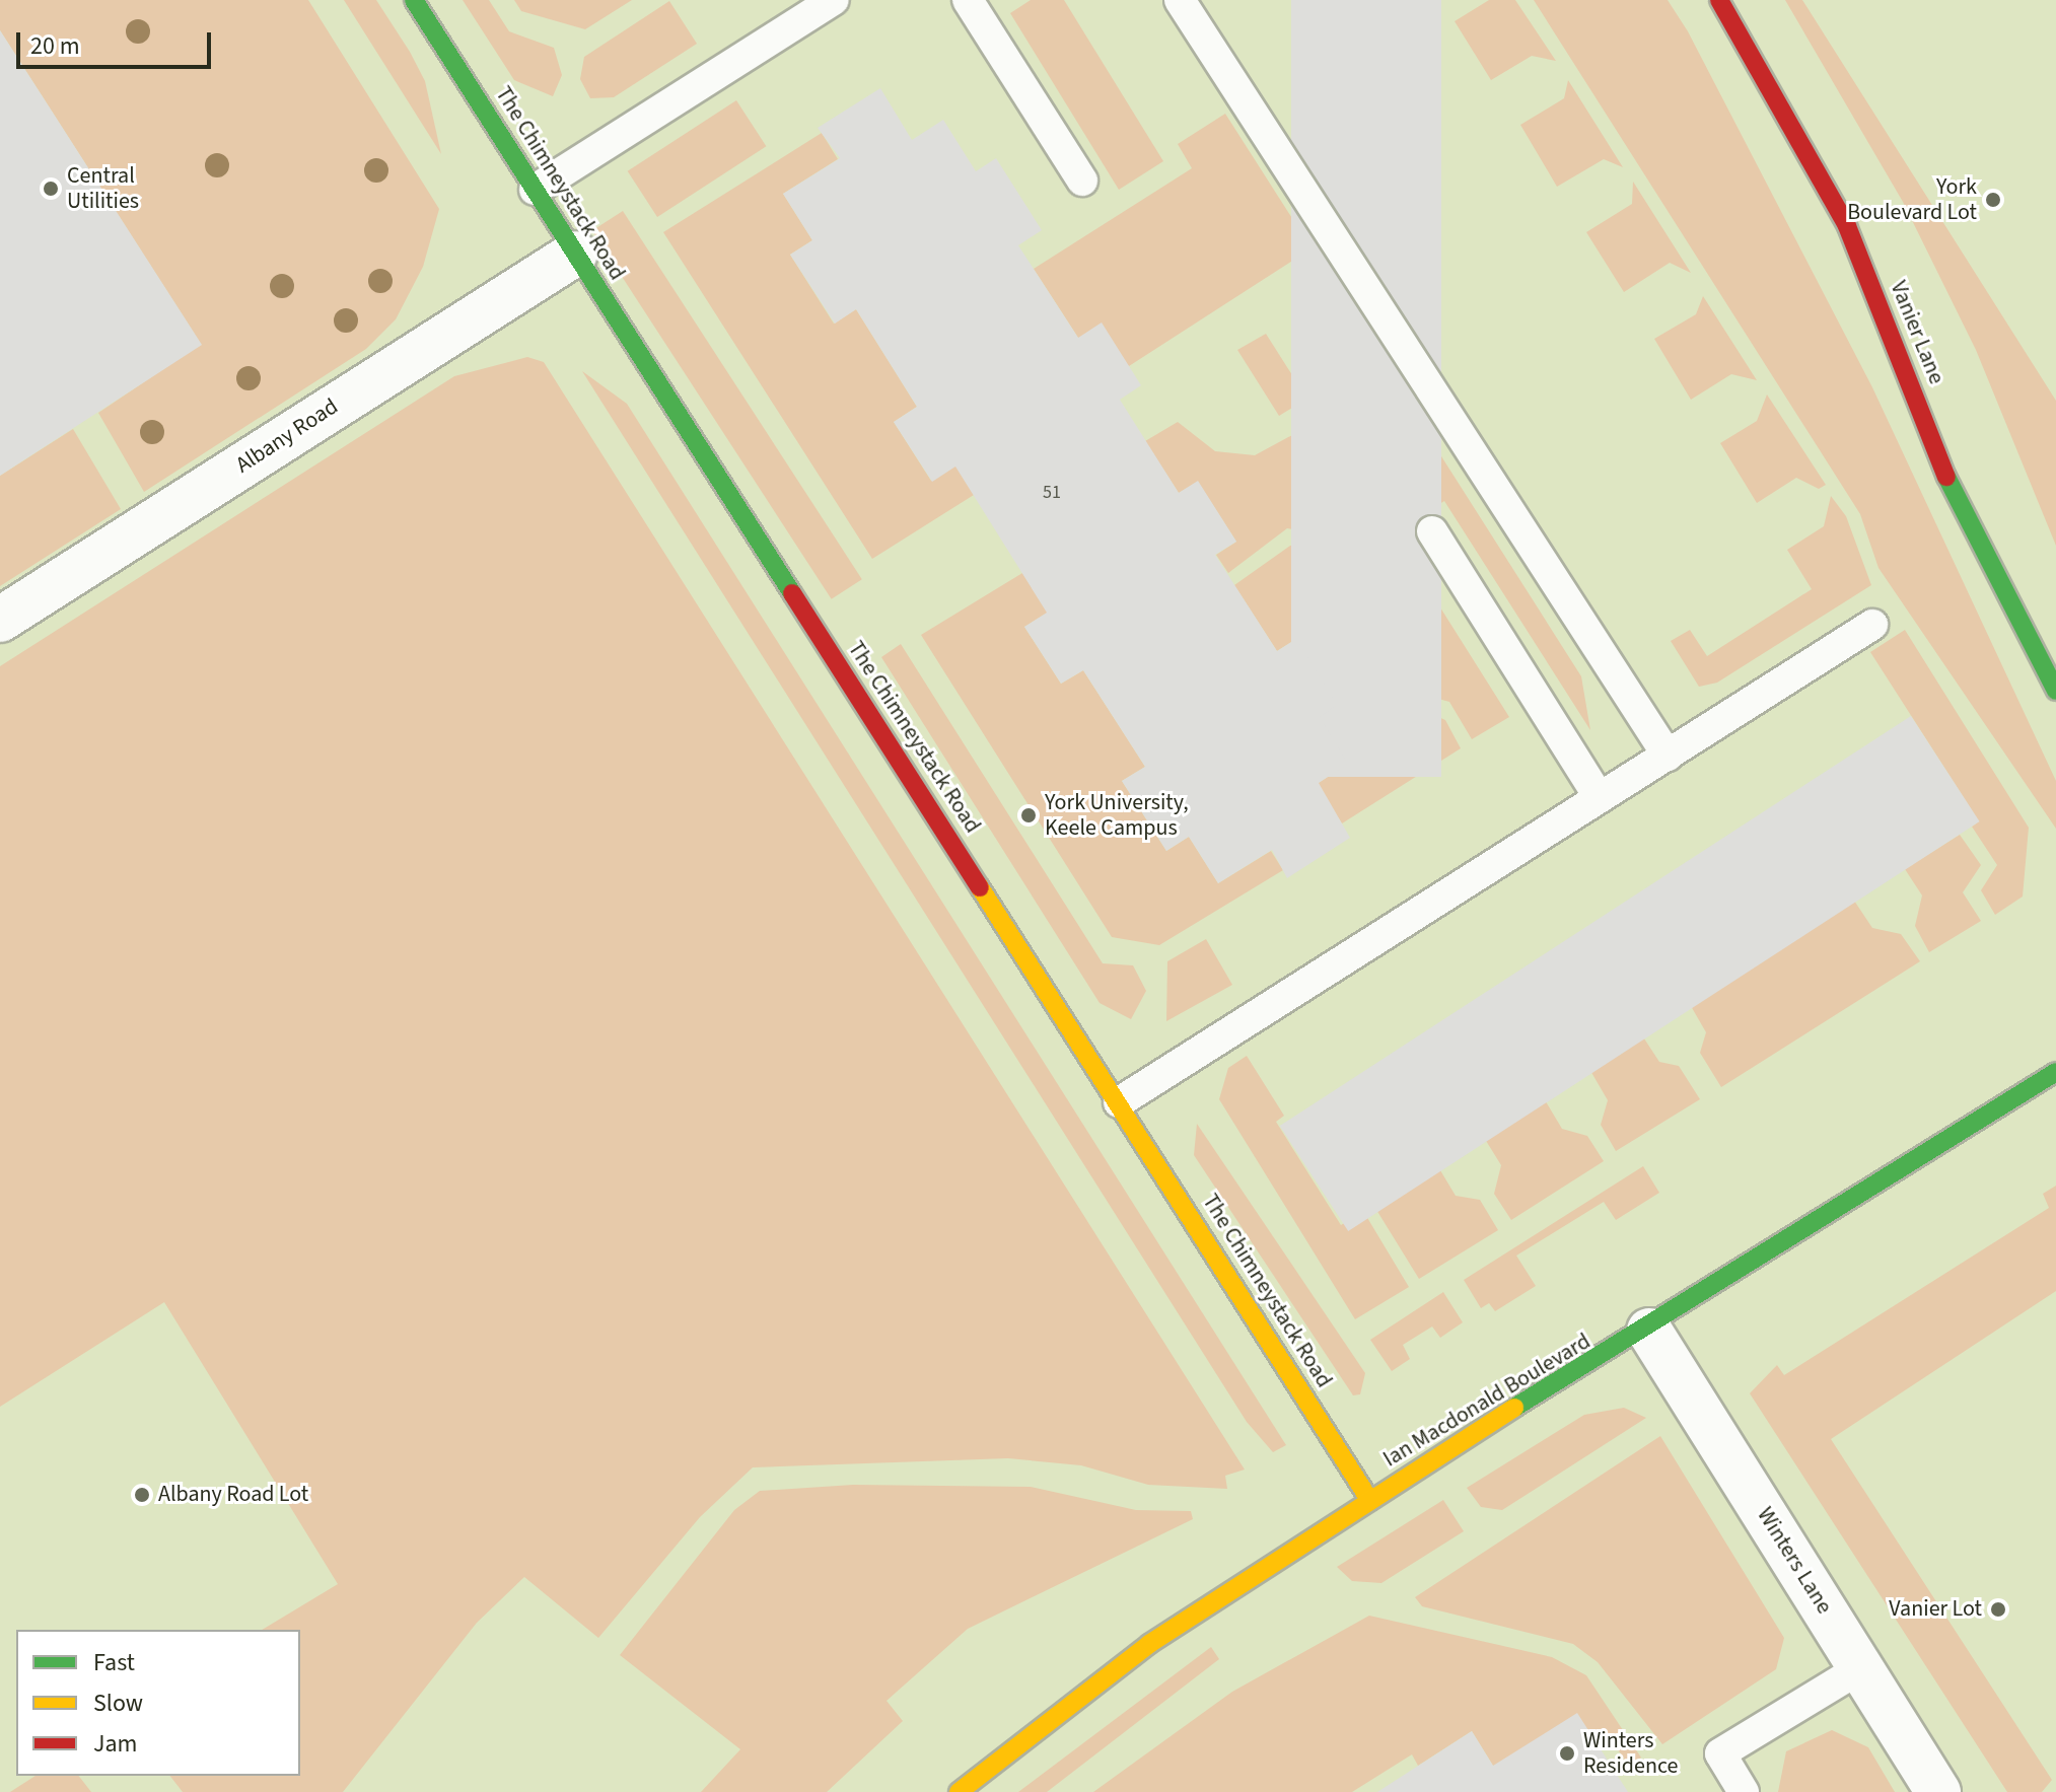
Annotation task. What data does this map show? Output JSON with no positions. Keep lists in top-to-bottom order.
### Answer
{
  "streets": {
    "street": [
      "The Chimneystack Road",
      "Vanier Lane",
      "Albany Road",
      "Ian Macdonald Boulevard",
      "Winters Lane"
    ]
  },
  "crossings": [
    ["The Chimneystack Road", "Albany Road"],
    ["The Chimneystack Road", "Ian Macdonald Boulevard"],
    ["Ian Macdonald Boulevard", "Winters Lane"]
  ],
  "places": [
    "Central Utilities",
    "York Boulevard Lot",
    "York University, Keele Campus",
    "Albany Road Lot",
    "Vanier Lot",
    "Winters Residence"
  ],
  "house_numbers": ["51"],
  "legend": ["Fast", "Slow", "Jam"],
  "scale_bar": "20 m"
}
